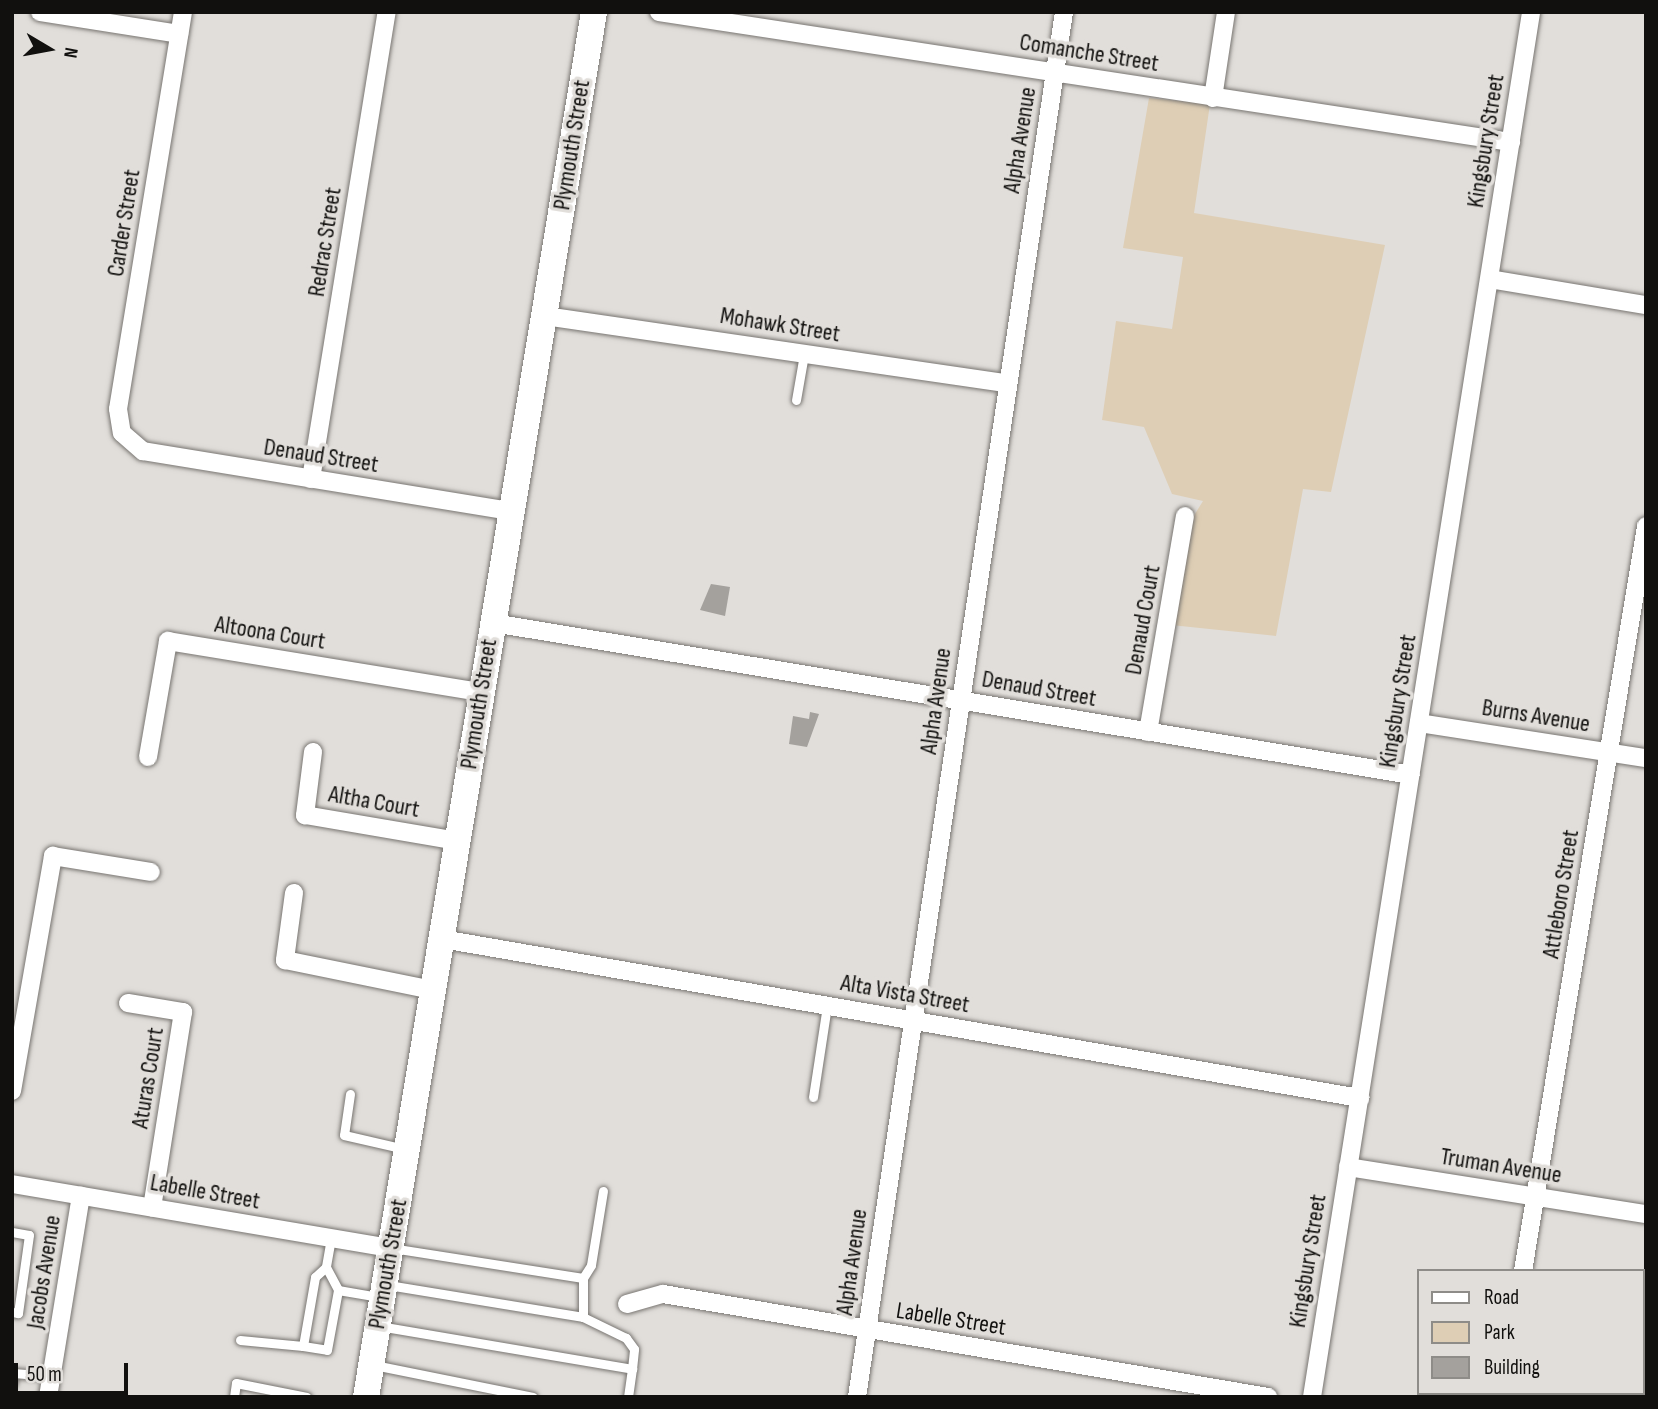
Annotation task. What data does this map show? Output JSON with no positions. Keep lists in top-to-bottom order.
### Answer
{
  "streets": {
    "street": [
      "Comanche Street",
      "Alpha Avenue",
      "Kingsbury Street",
      "Plymouth Street",
      "Carder Street",
      "Redrac Street",
      "Mohawk Street",
      "Denaud Street",
      "Denaud Court",
      "Altoona Court",
      "Burns Avenue",
      "Altha Court",
      "Attleboro Street",
      "Alta Vista Street",
      "Aturas Court",
      "Truman Avenue",
      "Labelle Street",
      "Jacobs Avenue"
    ]
  },
  "crossings": [
    ["Comanche Street", "Alpha Avenue"],
    ["Comanche Street", "Kingsbury Street"],
    ["Alpha Avenue", "Mohawk Street"],
    ["Alpha Avenue", "Denaud Street"],
    ["Alpha Avenue", "Alta Vista Street"],
    ["Alpha Avenue", "Labelle Street"],
    ["Kingsbury Street", "Denaud Street"],
    ["Kingsbury Street", "Burns Avenue"],
    ["Kingsbury Street", "Alta Vista Street"],
    ["Kingsbury Street", "Truman Avenue"],
    ["Plymouth Street", "Mohawk Street"],
    ["Plymouth Street", "Denaud Street"],
    ["Plymouth Street", "Altoona Court"],
    ["Plymouth Street", "Altha Court"],
    ["Plymouth Street", "Alta Vista Street"],
    ["Plymouth Street", "Labelle Street"],
    ["Carder Street", "Denaud Street"],
    ["Redrac Street", "Denaud Street"],
    ["Denaud Street", "Denaud Court"],
    ["Burns Avenue", "Attleboro Street"],
    ["Attleboro Street", "Truman Avenue"],
    ["Aturas Court", "Labelle Street"],
    ["Labelle Street", "Jacobs Avenue"]
  ],
  "legend": ["Road", "Park", "Building"],
  "scale_bar": "50 m",
  "north": "right"
}
